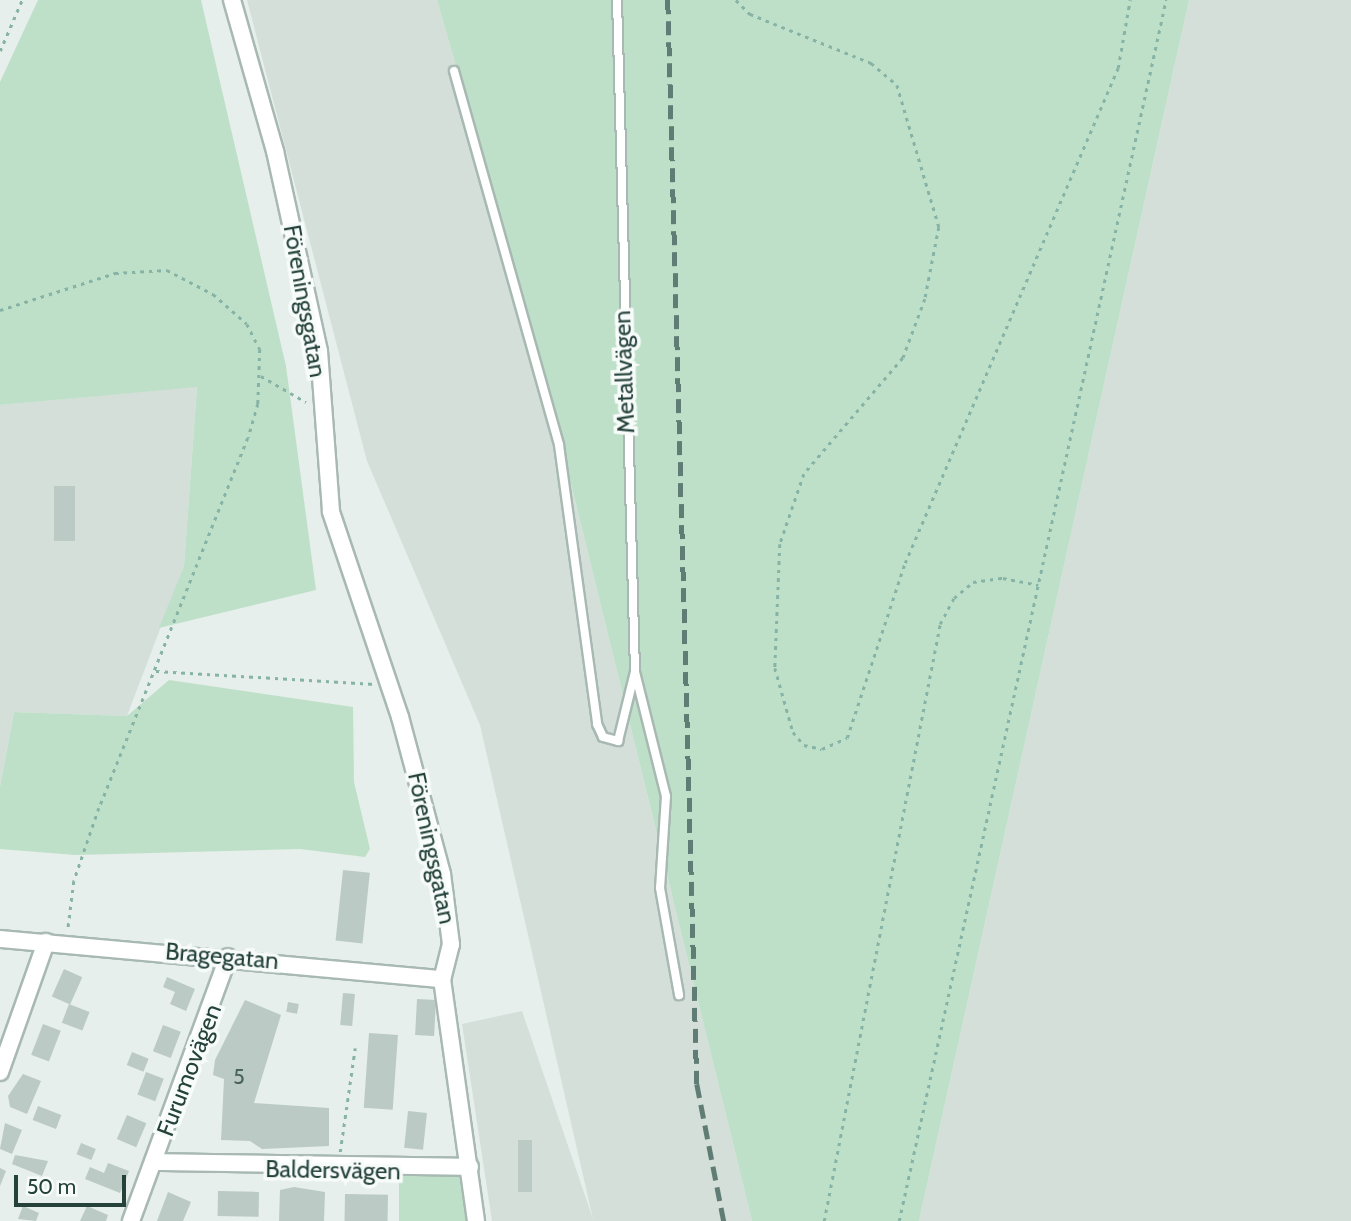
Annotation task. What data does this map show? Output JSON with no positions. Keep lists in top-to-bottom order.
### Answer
{
  "streets": {
    "street": [
      "Föreningsgatan",
      "Bragegatan",
      "Furumovägen",
      "Baldersvägen"
    ],
    "lane": ["Metallvägen"]
  },
  "crossings": [
    ["Föreningsgatan", "Bragegatan"],
    ["Föreningsgatan", "Baldersvägen"],
    ["Bragegatan", "Furumovägen"],
    ["Furumovägen", "Baldersvägen"]
  ],
  "house_numbers": ["5"],
  "scale_bar": "50 m"
}
